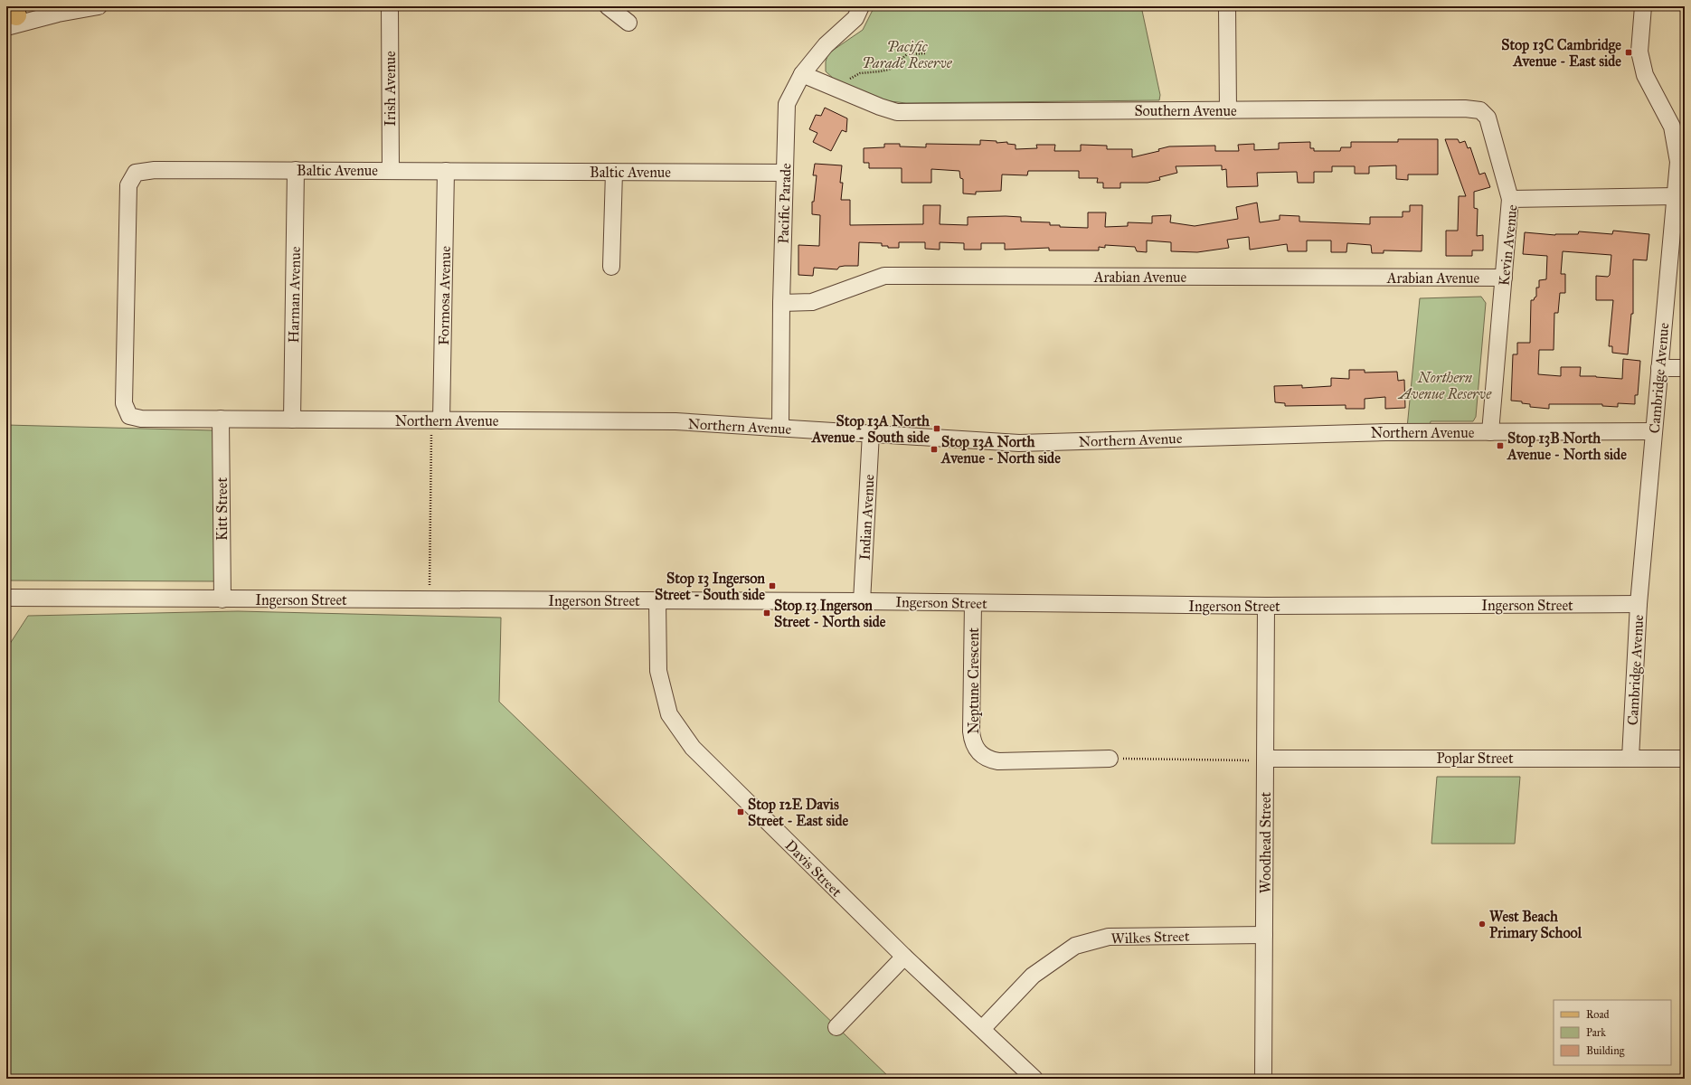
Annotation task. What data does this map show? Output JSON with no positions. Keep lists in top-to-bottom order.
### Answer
{
  "streets": {
    "street": [
      "Irish Avenue",
      "Southern Avenue",
      "Baltic Avenue",
      "Pacific Parade",
      "Kevin Avenue",
      "Arabian Avenue",
      "Harman Avenue",
      "Formosa Avenue",
      "Cambridge Avenue",
      "Northern Avenue",
      "Kitt Street",
      "Indian Avenue",
      "Ingerson Street",
      "Neptune Crescent",
      "Poplar Street",
      "Woodhead Street",
      "Davis Street",
      "Wilkes Street"
    ]
  },
  "crossings": [
    ["Irish Avenue", "Baltic Avenue"],
    ["Southern Avenue", "Pacific Parade"],
    ["Southern Avenue", "Kevin Avenue"],
    ["Baltic Avenue", "Pacific Parade"],
    ["Baltic Avenue", "Harman Avenue"],
    ["Baltic Avenue", "Formosa Avenue"],
    ["Baltic Avenue", "Northern Avenue"],
    ["Pacific Parade", "Arabian Avenue"],
    ["Pacific Parade", "Northern Avenue"],
    ["Kevin Avenue", "Arabian Avenue"],
    ["Kevin Avenue", "Cambridge Avenue"],
    ["Kevin Avenue", "Northern Avenue"],
    ["Harman Avenue", "Northern Avenue"],
    ["Formosa Avenue", "Northern Avenue"],
    ["Cambridge Avenue", "Northern Avenue"],
    ["Cambridge Avenue", "Ingerson Street"],
    ["Cambridge Avenue", "Poplar Street"],
    ["Northern Avenue", "Kitt Street"],
    ["Northern Avenue", "Indian Avenue"],
    ["Kitt Street", "Ingerson Street"],
    ["Indian Avenue", "Ingerson Street"],
    ["Ingerson Street", "Neptune Crescent"],
    ["Ingerson Street", "Woodhead Street"],
    ["Ingerson Street", "Davis Street"],
    ["Poplar Street", "Woodhead Street"],
    ["Woodhead Street", "Wilkes Street"],
    ["Davis Street", "Wilkes Street"]
  ],
  "parks": ["Pacific Parade Reserve", "Northern Avenue Reserve"],
  "places": {
    "transit": [
      "Stop 13C Cambridge Avenue - East side",
      "Stop 13A North Avenue - South side",
      "Stop 13B North Avenue - North side",
      "Stop 13A North Avenue - North side",
      "Stop 13 Ingerson Street - South side",
      "Stop 13 Ingerson Street - North side",
      "Stop 12E Davis Street - East side"
    ],
    "other": ["West Beach Primary School"]
  },
  "legend": ["Road", "Park", "Building"]
}
